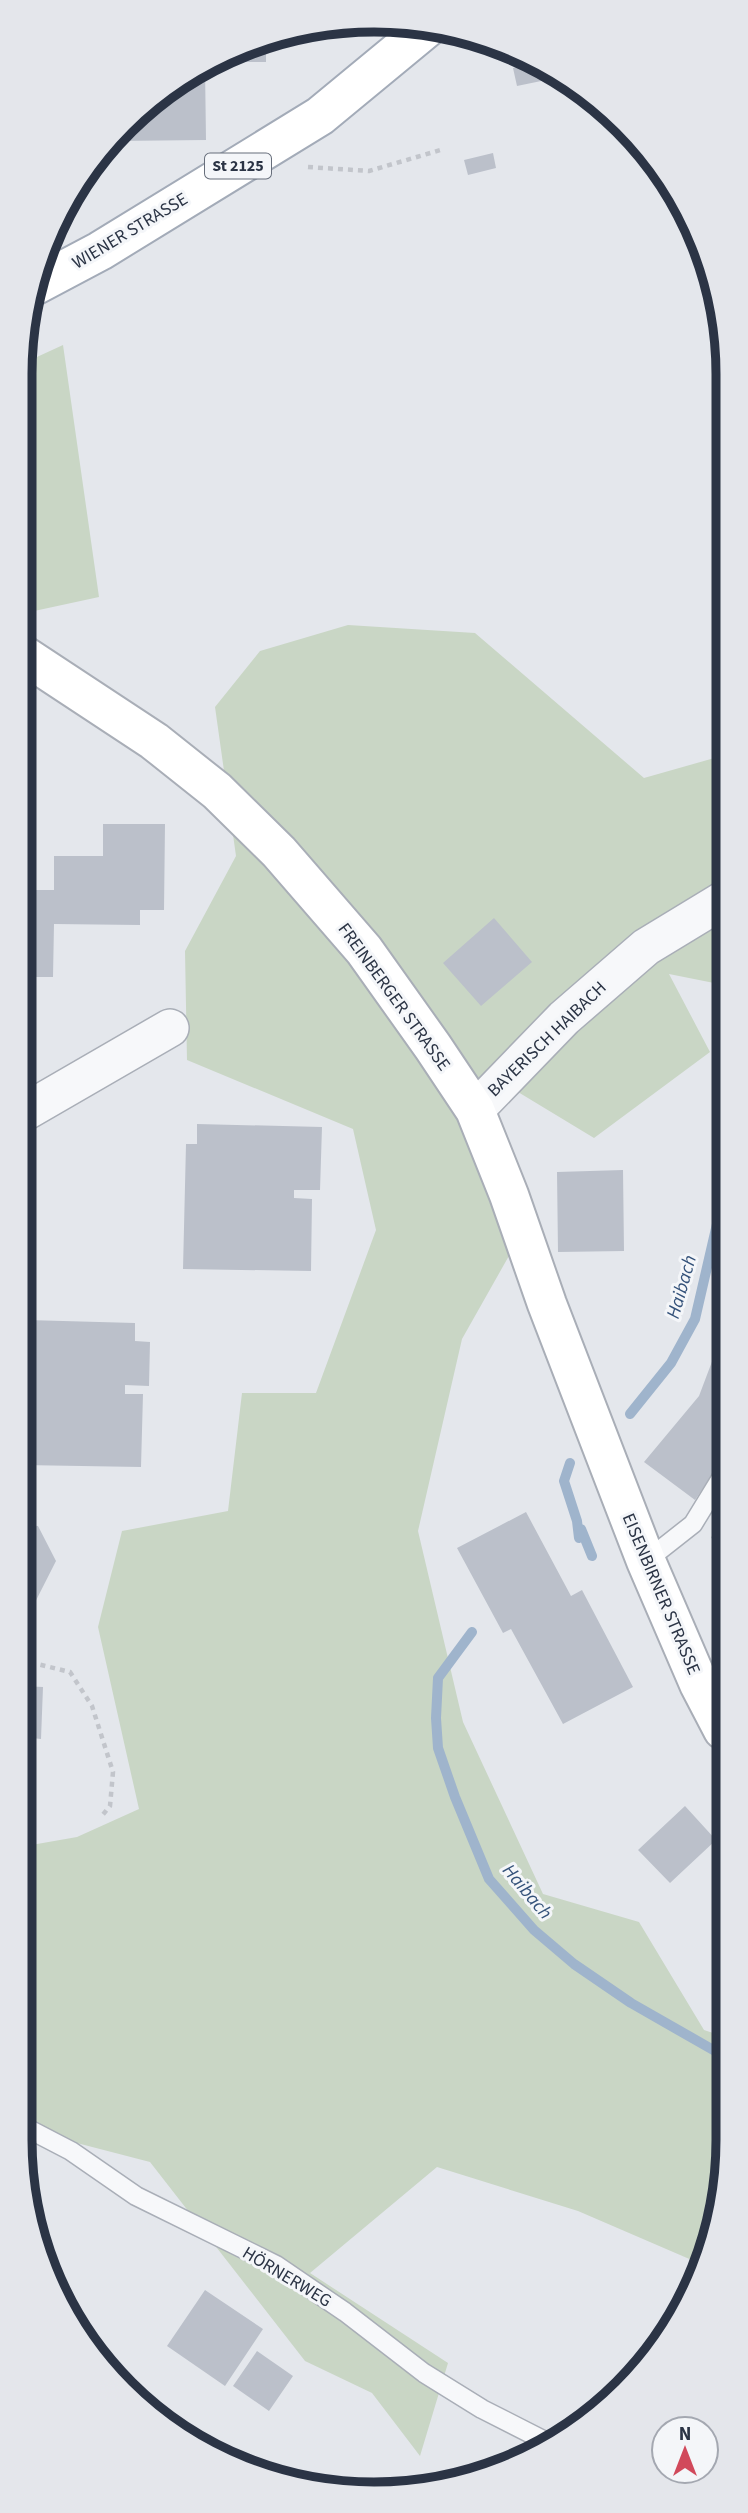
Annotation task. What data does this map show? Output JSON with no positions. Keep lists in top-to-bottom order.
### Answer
{
  "streets": {
    "main road": [
      "St 2125",
      "WIENER STRASSE",
      "FREINBERGER STRASSE",
      "EISENBIRNER STRASSE"
    ],
    "street": ["BAYERISCH HAIBACH"],
    "lane": ["HÖRNERWEG"]
  },
  "crossings": [
    ["FREINBERGER STRASSE", "BAYERISCH HAIBACH"],
    ["FREINBERGER STRASSE", "EISENBIRNER STRASSE"]
  ],
  "water": ["Haibach"],
  "north": "top"
}
